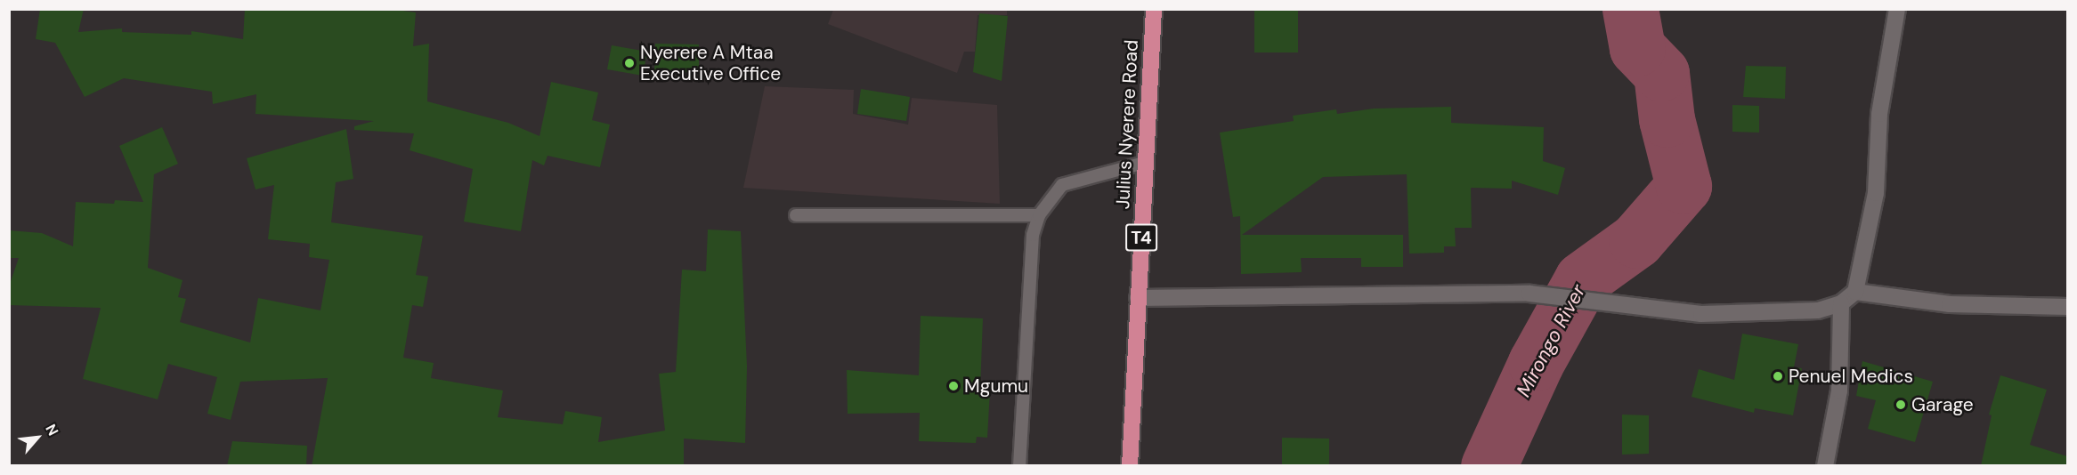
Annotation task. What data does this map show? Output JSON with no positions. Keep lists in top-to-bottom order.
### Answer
{
  "streets": {
    "highway": ["Julius Nyerere Road", "T4"]
  },
  "water": ["Mirongo River"],
  "places": [
    "Nyerere A Mtaa Executive Office",
    "Penuel Medics",
    "Mgumu",
    "Garage"
  ],
  "north": "top right"
}
